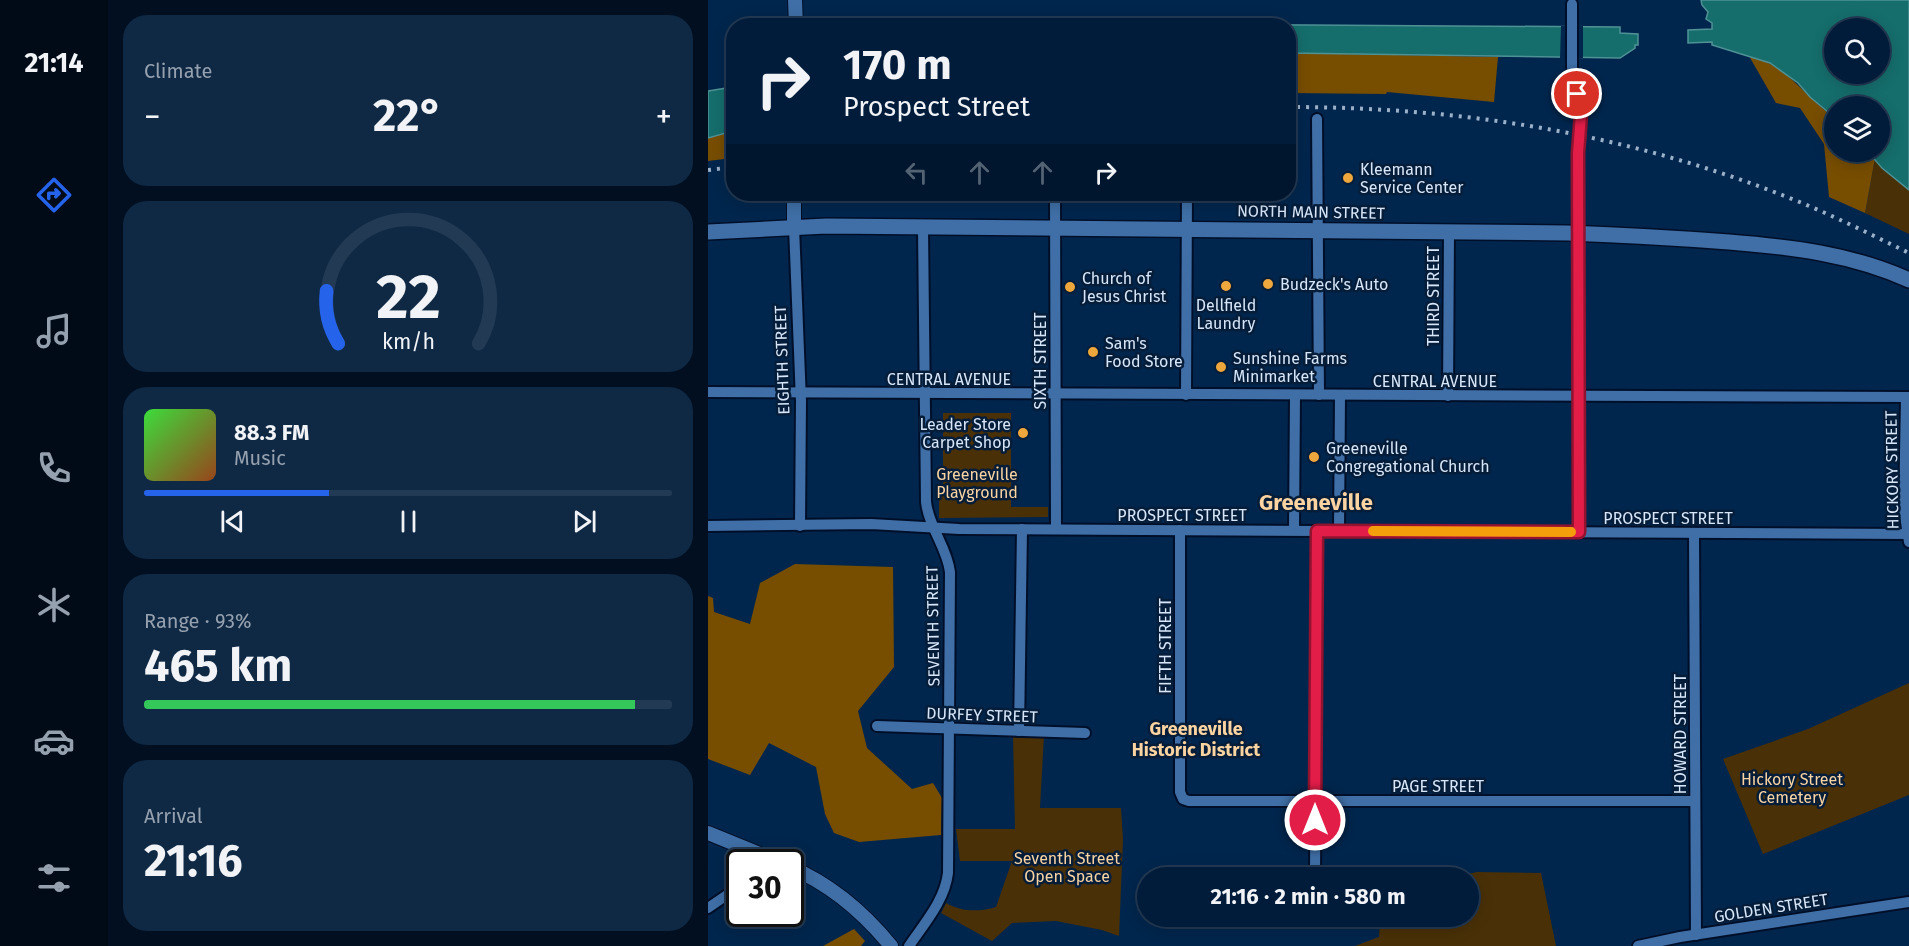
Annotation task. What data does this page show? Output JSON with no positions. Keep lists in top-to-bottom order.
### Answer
{
  "streets": {
    "main road": ["NORTH MAIN STREET"],
    "street": [
      "THIRD STREET",
      "EIGHTH STREET",
      "SIXTH STREET",
      "CENTRAL AVENUE",
      "HICKORY STREET",
      "PROSPECT STREET",
      "SEVENTH STREET",
      "FIFTH STREET",
      "DURFEY STREET",
      "HOWARD STREET",
      "PAGE STREET",
      "GOLDEN STREET"
    ]
  },
  "crossings": [
    ["NORTH MAIN STREET", "THIRD STREET"],
    ["NORTH MAIN STREET", "EIGHTH STREET"],
    ["NORTH MAIN STREET", "SIXTH STREET"],
    ["NORTH MAIN STREET", "SEVENTH STREET"],
    ["THIRD STREET", "CENTRAL AVENUE"],
    ["EIGHTH STREET", "CENTRAL AVENUE"],
    ["EIGHTH STREET", "PROSPECT STREET"],
    ["SIXTH STREET", "CENTRAL AVENUE"],
    ["SIXTH STREET", "PROSPECT STREET"],
    ["CENTRAL AVENUE", "HICKORY STREET"],
    ["CENTRAL AVENUE", "SEVENTH STREET"],
    ["HICKORY STREET", "PROSPECT STREET"],
    ["PROSPECT STREET", "SEVENTH STREET"],
    ["PROSPECT STREET", "FIFTH STREET"],
    ["PROSPECT STREET", "HOWARD STREET"],
    ["SEVENTH STREET", "DURFEY STREET"],
    ["FIFTH STREET", "PAGE STREET"],
    ["HOWARD STREET", "PAGE STREET"],
    ["HOWARD STREET", "GOLDEN STREET"]
  ],
  "districts": ["Greeneville", "Greeneville Historic District"],
  "parks": ["Greeneville Playground", "Hickory Street Cemetery", "Seventh Street Open Space"],
  "places": [
    "Kleemann Service Center",
    "Budzeck's Auto",
    "Dellfield Laundry",
    "Church of Jesus Christ",
    "Sam's Food Store",
    "Sunshine Farms Minimarket",
    "Leader Store Carpet Shop",
    "Greeneville Congregational Church"
  ],
  "page": {
    "tabs": "21:14",
    "tile": [
      "Climate",
      ["Range · 93%", "465 km"],
      ["Arrival", "21:16"]
    ],
    "turn": ["170 m", "Prospect Street"],
    "heat": ["−", "22°", "+"],
    "song": ["88.3 FM", "Music"],
    "limit": "30",
    "trip": "21:16 · 2 min · 580 m",
    "gauge": ["22", "km/h"]
  }
}
